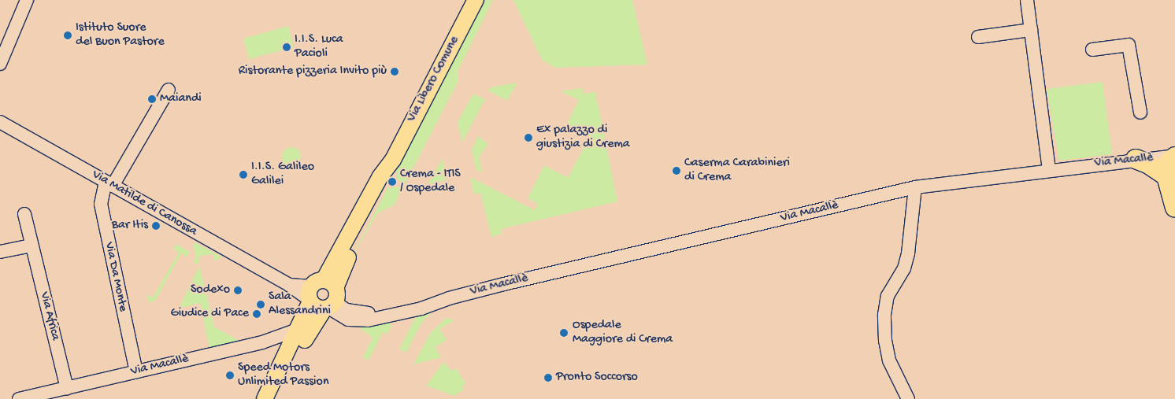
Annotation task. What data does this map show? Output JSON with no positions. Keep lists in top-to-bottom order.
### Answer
{
  "streets": {
    "main road": ["Via Libero Comune"],
    "street": [
      "Via Macallè",
      "Via Matilde di Canossa",
      "Via Da Monte",
      "Via Africa"
    ]
  },
  "crossings": [
    ["Via Libero Comune", "Via Macallè"],
    ["Via Libero Comune", "Via Matilde di Canossa"],
    ["Via Macallè", "Via Matilde di Canossa"],
    ["Via Macallè", "Via Da Monte"],
    ["Via Macallè", "Via Africa"],
    ["Via Matilde di Canossa", "Via Da Monte"]
  ],
  "places": [
    "Istituto Suore del Buon Pastore",
    "I.I.S. Luca Pacioli",
    "Ristorante pizzeria Invito più",
    "Maiandi",
    "Ex palazzo di giustizia di Crema",
    "Caserma Carabinieri di Crema",
    "I.I.S. Galileo Galilei",
    "Crema - ITIS / Ospedale",
    "Bar Itis",
    "Sodexo",
    "Sala Alessandrini",
    "Giudice di Pace",
    "Ospedale Maggiore di Crema",
    "Speed Motors Unlimited Passion",
    "Pronto Soccorso"
  ]
}
